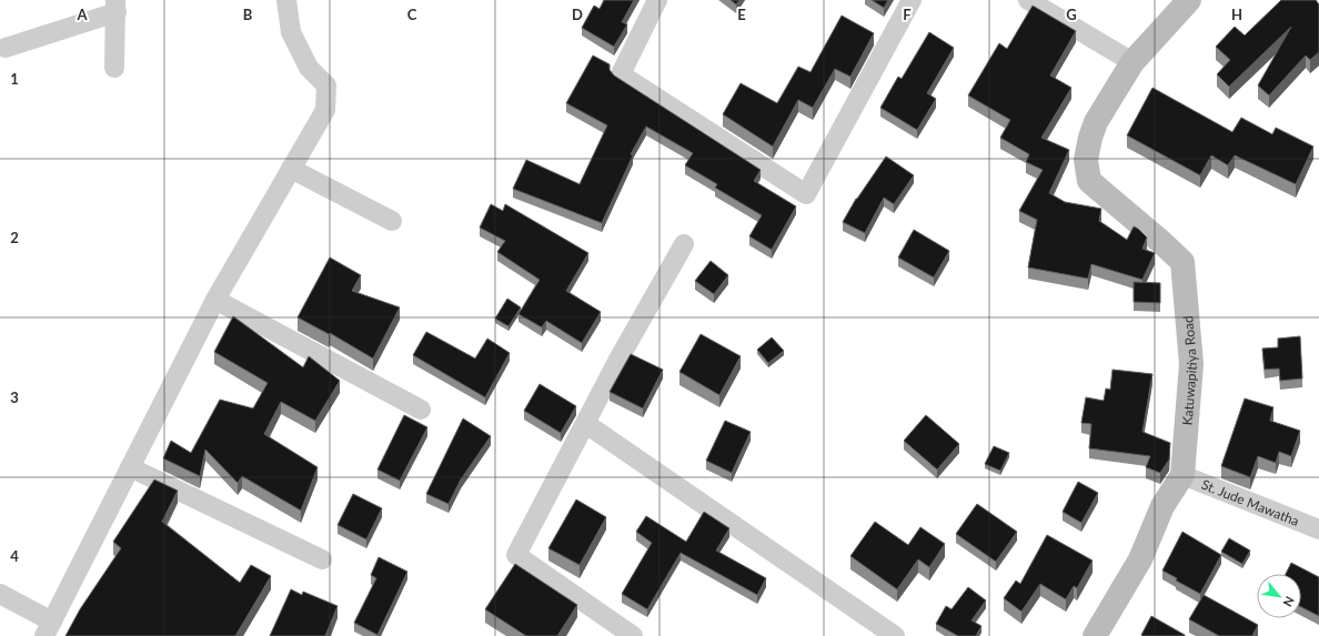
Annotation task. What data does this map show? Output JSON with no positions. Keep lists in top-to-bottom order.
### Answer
{
  "streets": {
    "street": ["Katuwapitiya Road", "St. Jude Mawatha"]
  },
  "crossings": [
    ["Katuwapitiya Road", "St. Jude Mawatha"]
  ],
  "north": "bottom right",
  "grid": {
    "columns": [
      "A",
      "B",
      "C",
      "D",
      "E",
      "F",
      "G",
      "H"
    ],
    "rows": [
      "1",
      "2",
      "3",
      "4"
    ]
  }
}
